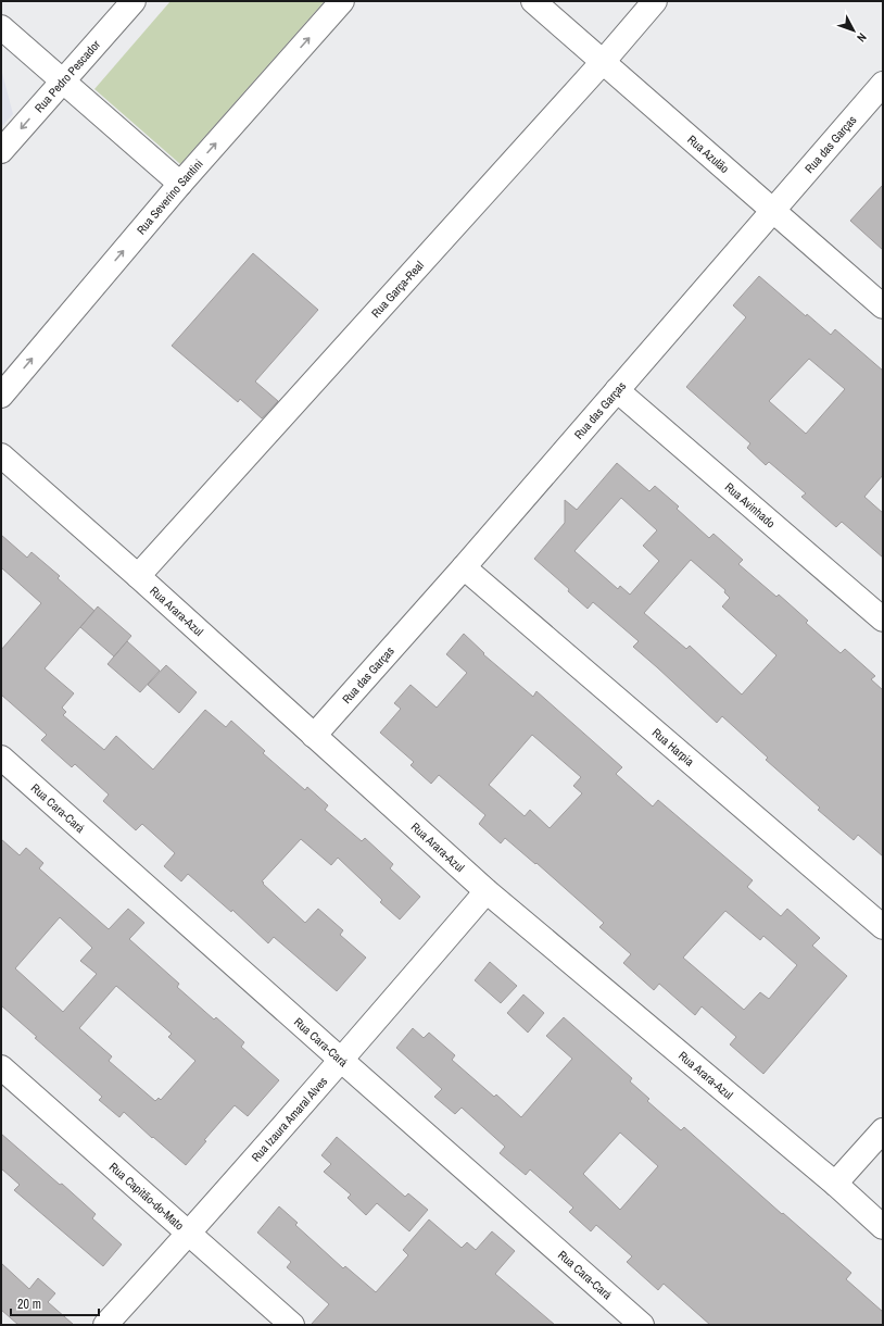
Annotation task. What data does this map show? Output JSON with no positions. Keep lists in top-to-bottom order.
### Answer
{
  "streets": {
    "street": [
      "Rua Pedro Pescador",
      "Rua das Garças",
      "Rua Azulão",
      "Rua Severino Santini",
      "Rua Garça-Real",
      "Rua Avinhado",
      "Rua Arara-Azul",
      "Rua Harpia",
      "Rua Cara-Cará",
      "Rua Izaura Amaral Alves",
      "Rua Capitão-do-Mato"
    ]
  },
  "crossings": [
    ["Rua das Garças", "Rua Azulão"],
    ["Rua das Garças", "Rua Avinhado"],
    ["Rua das Garças", "Rua Arara-Azul"],
    ["Rua das Garças", "Rua Harpia"],
    ["Rua Azulão", "Rua Garça-Real"],
    ["Rua Garça-Real", "Rua Arara-Azul"],
    ["Rua Arara-Azul", "Rua Izaura Amaral Alves"],
    ["Rua Cara-Cará", "Rua Izaura Amaral Alves"],
    ["Rua Izaura Amaral Alves", "Rua Capitão-do-Mato"]
  ],
  "one_way": ["Rua Pedro Pescador", "Rua Severino Santini"],
  "scale_bar": "20 m",
  "north": "bottom right"
}
